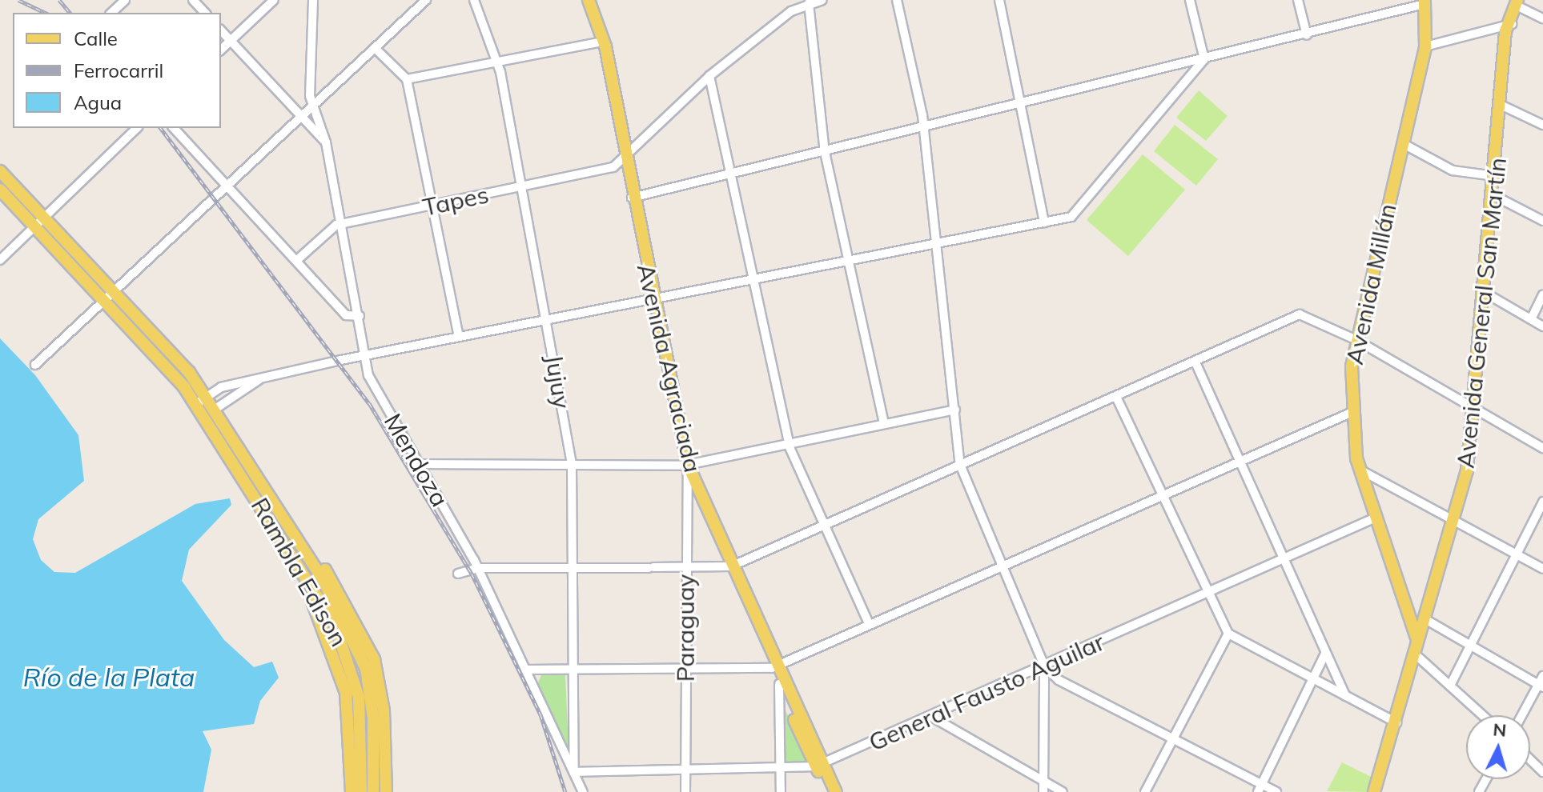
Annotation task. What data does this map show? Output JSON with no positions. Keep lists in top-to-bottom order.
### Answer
{
  "streets": {
    "main road": [
      "Avenida Millán",
      "Avenida General San Martín",
      "Avenida Agraciada",
      "Rambla Edison"
    ],
    "street": [
      "Tapes",
      "Jujuy",
      "Mendoza",
      "Paraguay",
      "General Fausto Aguilar"
    ]
  },
  "crossings": [
    ["Tapes", "Avenida Agraciada"],
    ["Tapes", "Jujuy"],
    ["Tapes", "Mendoza"],
    ["Avenida Millán", "Avenida General San Martín"],
    ["Avenida Millán", "General Fausto Aguilar"],
    ["Avenida Agraciada", "Paraguay"],
    ["Avenida Agraciada", "General Fausto Aguilar"],
    ["Jujuy", "Mendoza"],
    ["Jujuy", "General Fausto Aguilar"],
    ["Mendoza", "General Fausto Aguilar"],
    ["Paraguay", "General Fausto Aguilar"]
  ],
  "water": ["Río de la Plata"],
  "legend": ["Calle", "Ferrocarril", "Agua"],
  "north": "top"
}
